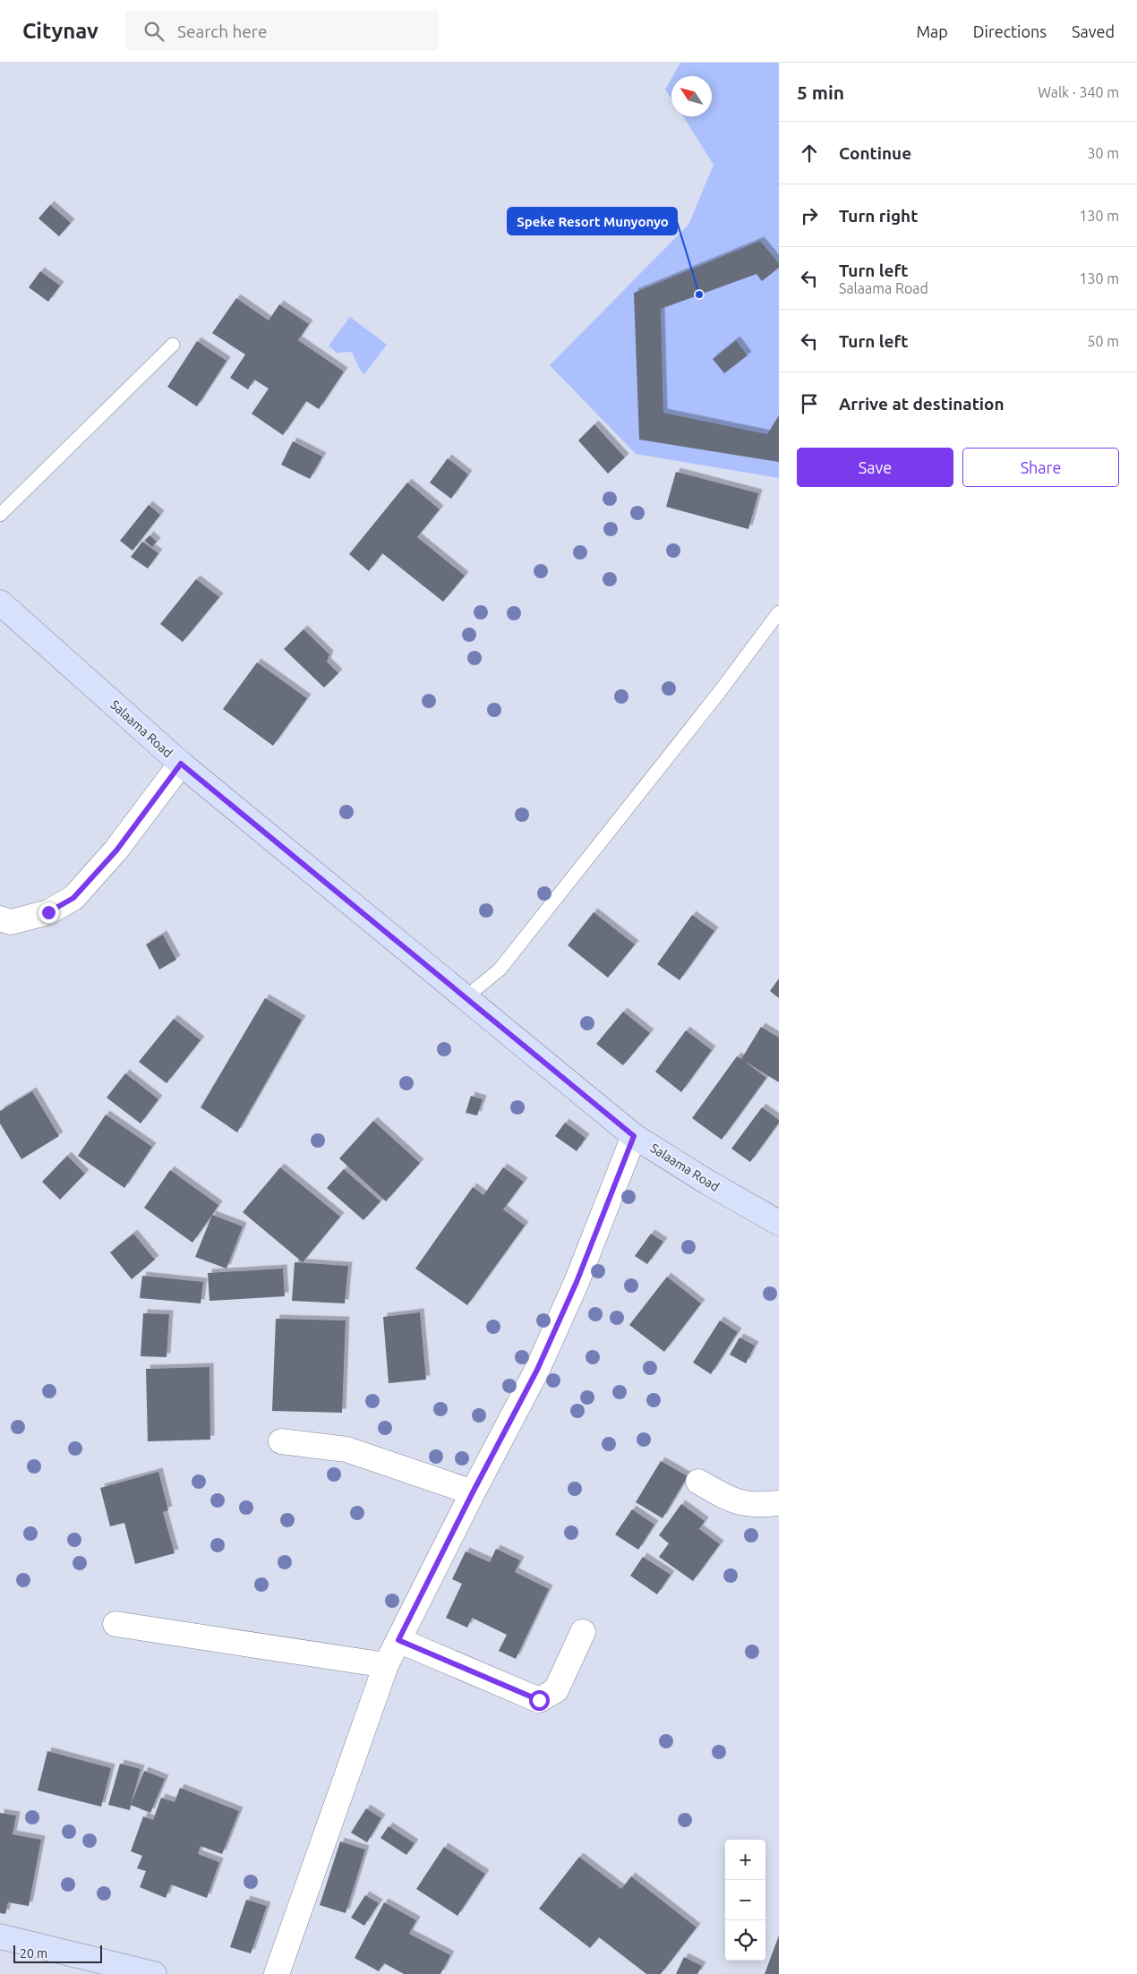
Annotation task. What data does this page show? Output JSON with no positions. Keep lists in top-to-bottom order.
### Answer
{
  "streets": {
    "street": ["Salaama Road"]
  },
  "places": ["Speke Resort Munyonyo"],
  "scale_bar": "20 m",
  "north": "top left",
  "page": {
    "header": "Citynav",
    "search": "Search here",
    "nav": ["Map", "Directions", "Saved"],
    "heading": ["5 min", "Walk · 340 m"],
    "list": [
      ["Continue", "30 m"],
      ["Turn right", "130 m"],
      ["Turn left", "Salaama Road", "130 m"],
      ["Turn left", "50 m"],
      "Arrive at destination"
    ],
    "buttons": ["Save", "Share"],
    "map_buttons": ["+", "−"],
    "scale": "20 m"
  }
}
